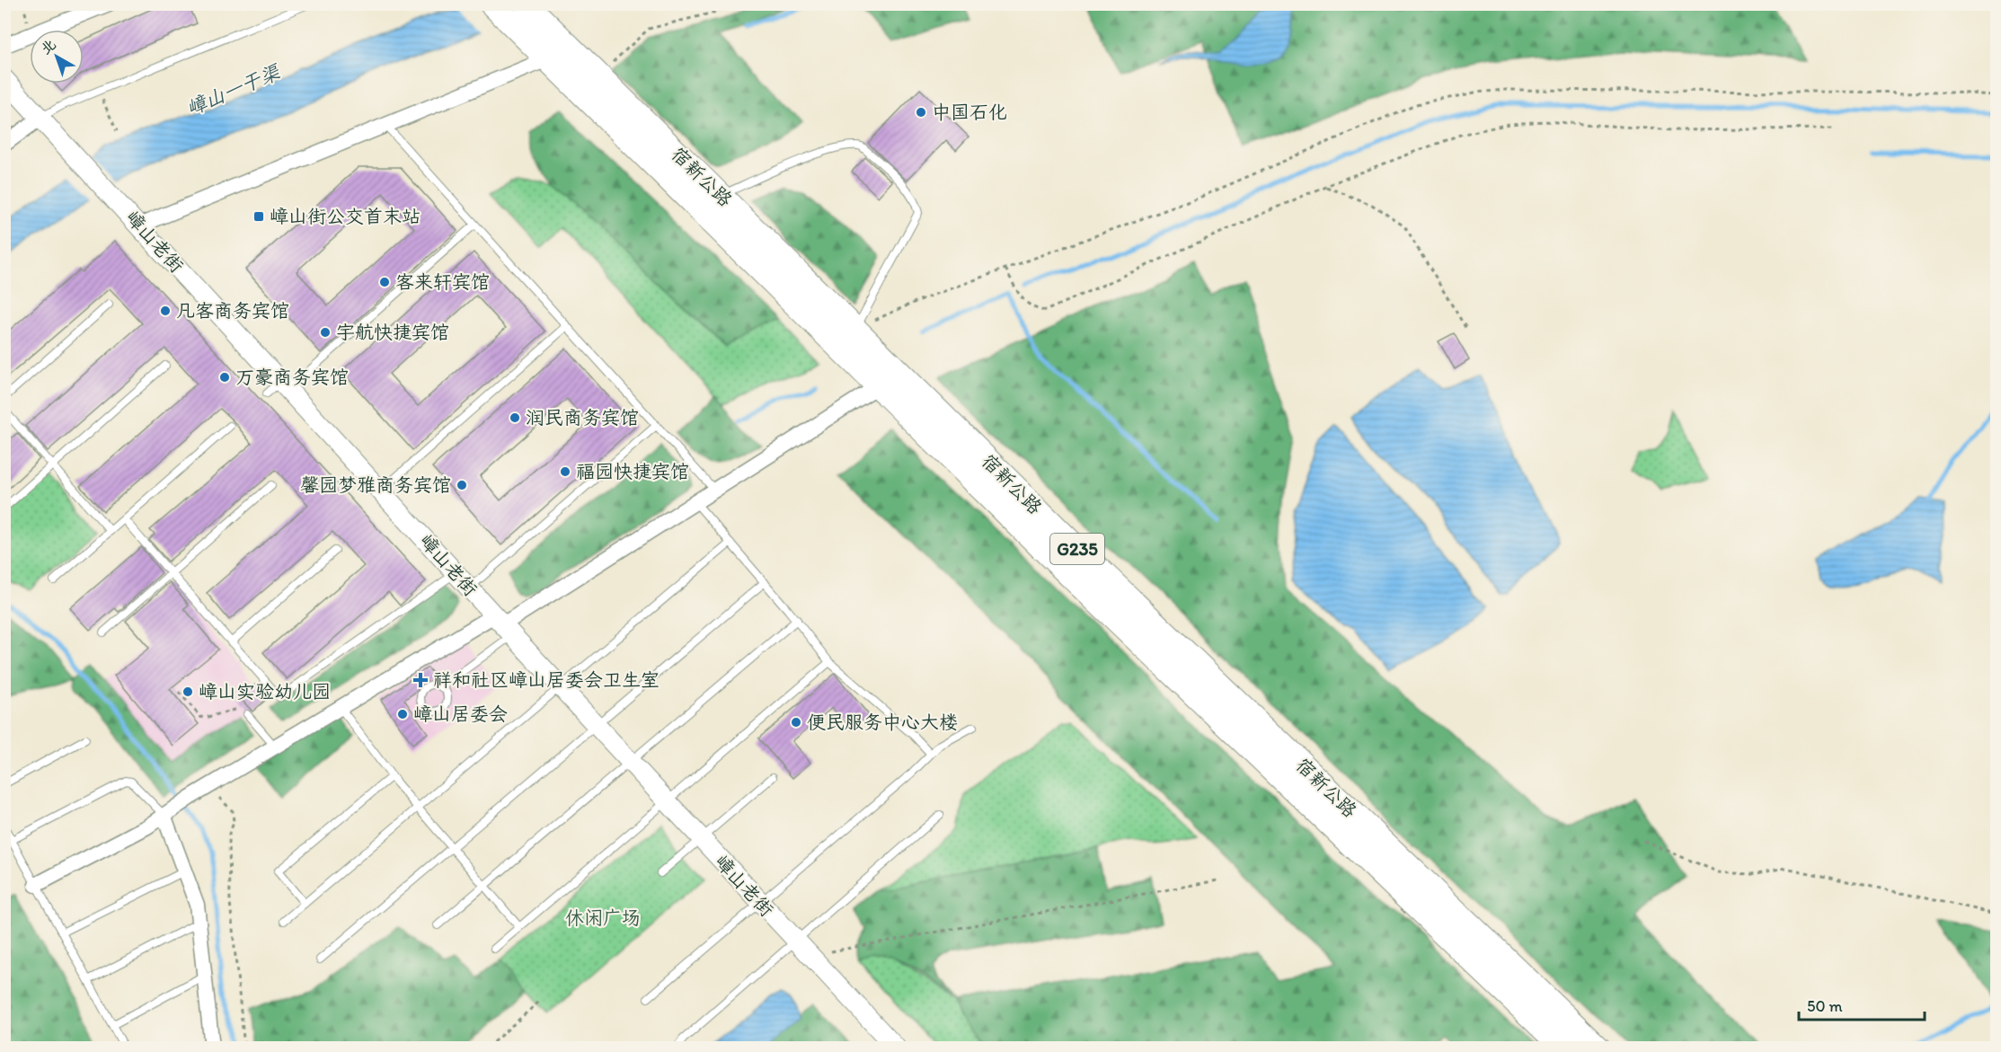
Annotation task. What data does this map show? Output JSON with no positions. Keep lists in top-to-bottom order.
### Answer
{
  "streets": {
    "highway": ["宿新公路", "G235"],
    "street": ["嶂山老街"]
  },
  "water": ["嶂山一干渠"],
  "parks": ["休闲广场"],
  "places": {
    "other": [
      "中国石化",
      "客来轩宾馆",
      "凡客商务宾馆",
      "宇航快捷宾馆",
      "万豪商务宾馆",
      "润民商务宾馆",
      "福园快捷宾馆",
      "馨园梦雅商务宾馆",
      "嶂山实验幼儿园",
      "嶂山居委会",
      "便民服务中心大楼"
    ],
    "transit": ["嶂山街公交首末站"],
    "health": ["祥和社区嶂山居委会卫生室"]
  },
  "scale_bar": "50 m",
  "north": "top left"
}
